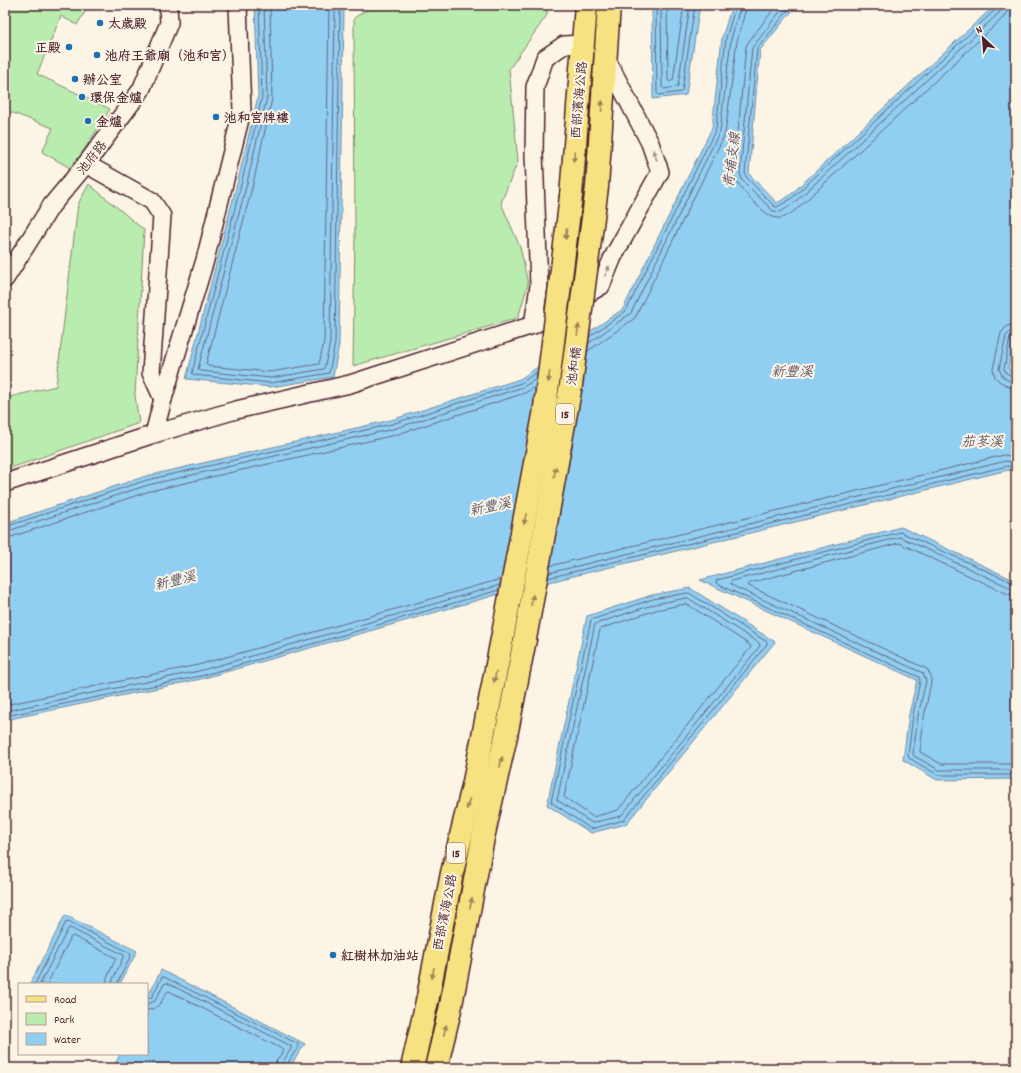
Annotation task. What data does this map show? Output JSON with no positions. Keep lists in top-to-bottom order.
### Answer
{
  "streets": {
    "main road": ["西部濱海公路", "池和橋", "15"],
    "street": ["池府路"]
  },
  "crossings": [
    ["西部濱海公路", "池和橋"]
  ],
  "water": ["青埔支線", "新豐溪", "茄苳溪"],
  "places": [
    "太歲殿",
    "正殿",
    "池府王爺廟（池和宮）",
    "辦公室",
    "環保金爐",
    "池和宫牌樓",
    "金爐",
    "紅樹林加油站"
  ],
  "legend": ["Road", "Park", "Water"],
  "north": "top left"
}
